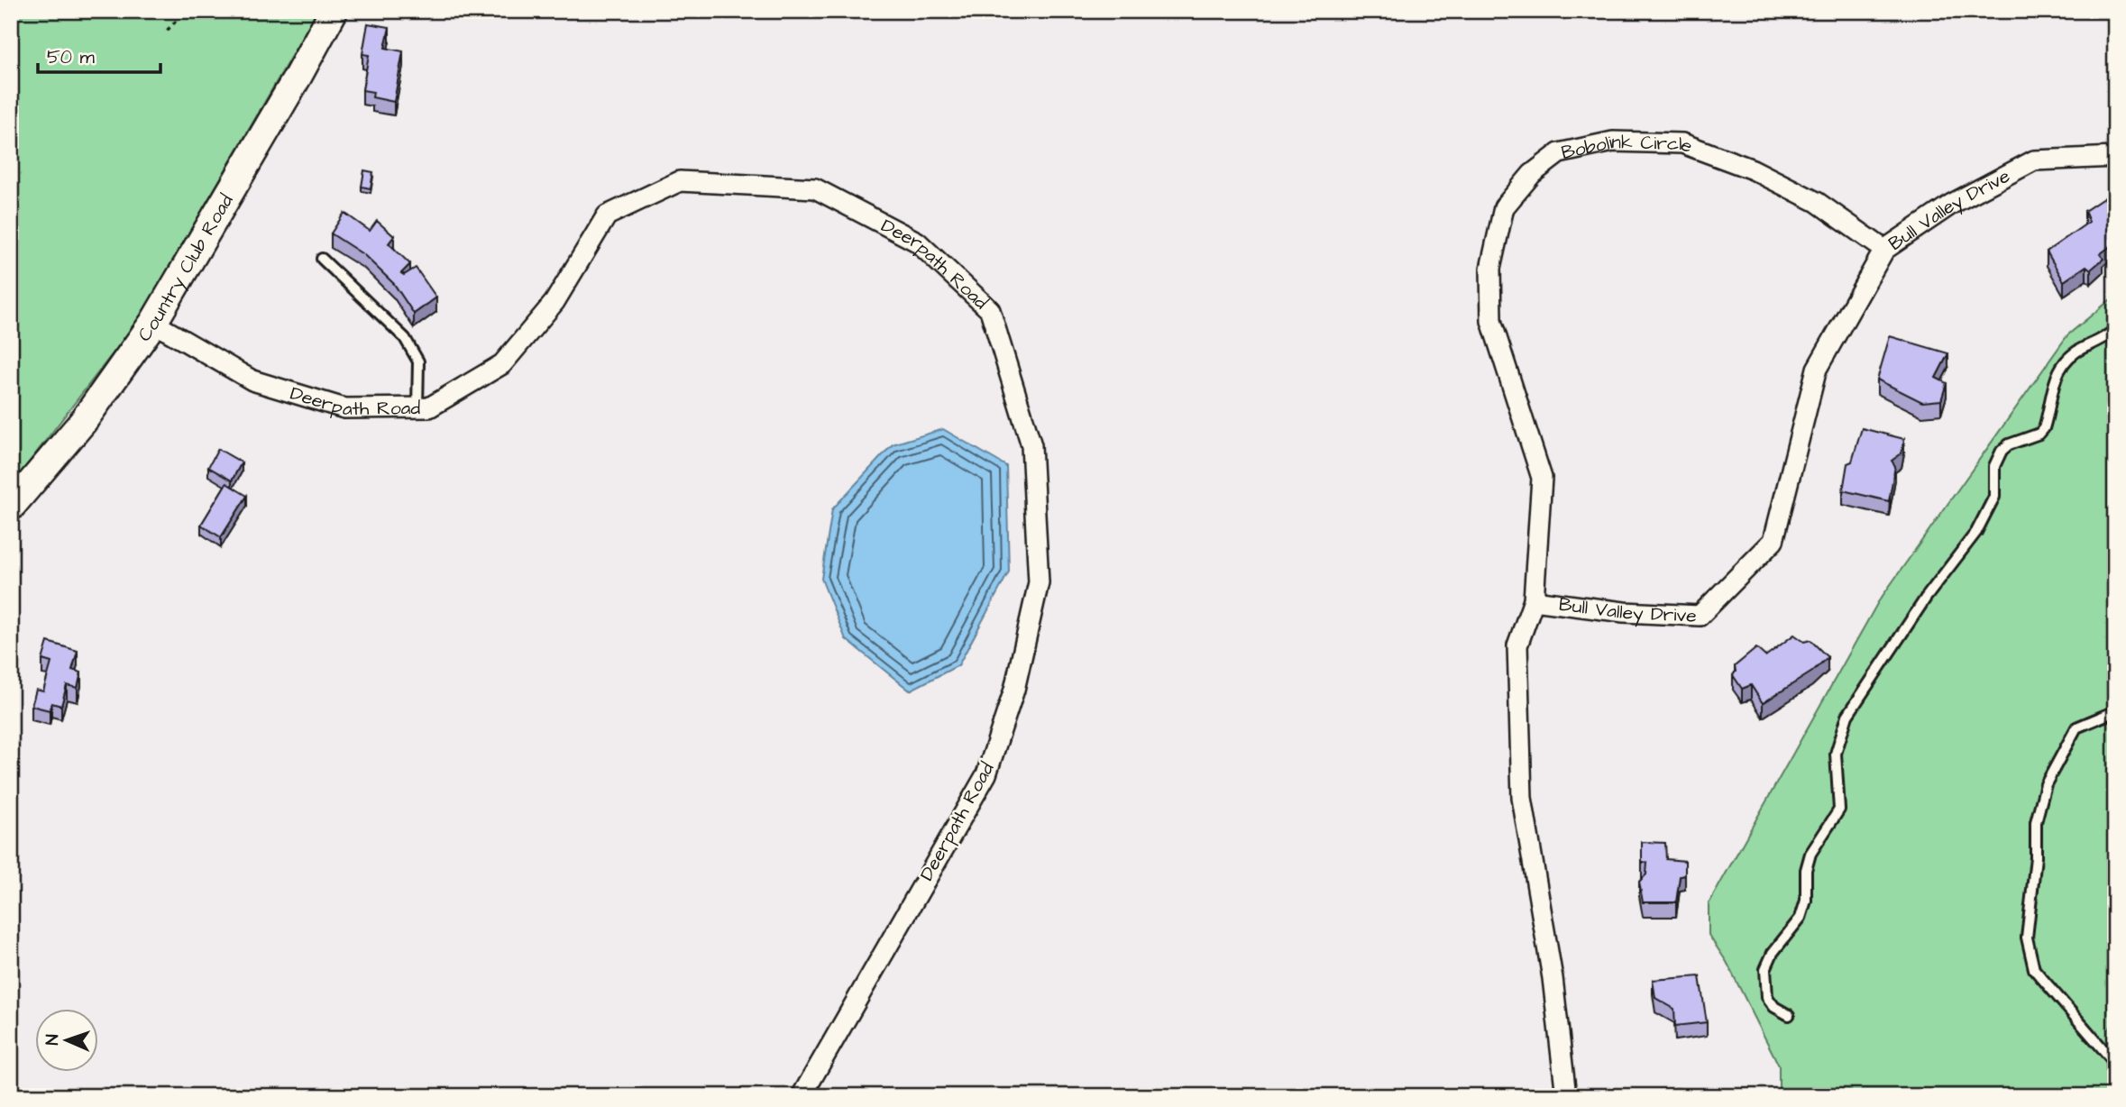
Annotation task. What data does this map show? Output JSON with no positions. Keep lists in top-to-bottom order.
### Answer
{
  "streets": {
    "street": [
      "Bobolink Circle",
      "Bull Valley Drive",
      "Deerpath Road",
      "Country Club Road"
    ]
  },
  "crossings": [
    ["Bobolink Circle", "Bull Valley Drive"],
    ["Deerpath Road", "Country Club Road"]
  ],
  "scale_bar": "50 m",
  "north": "left"
}
